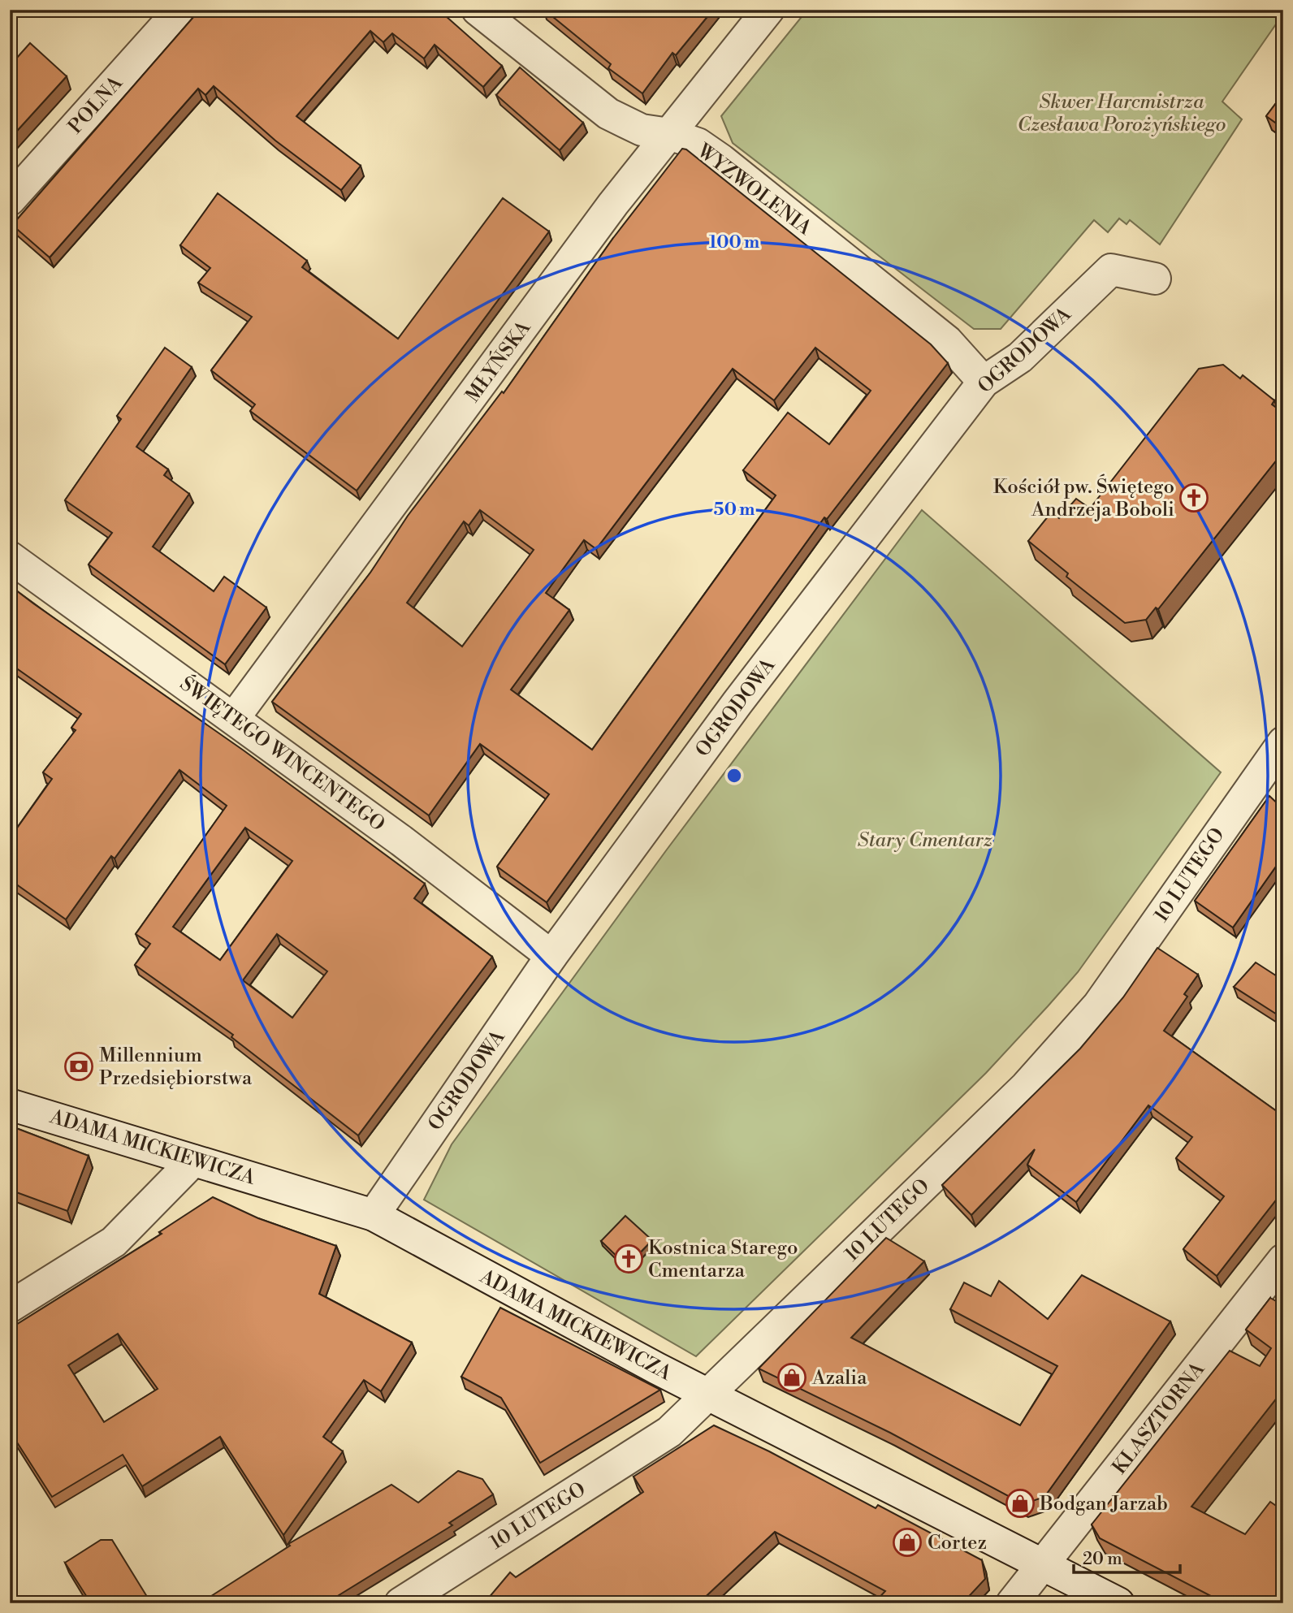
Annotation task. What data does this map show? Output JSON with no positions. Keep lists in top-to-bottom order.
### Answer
{
  "streets": {
    "street": [
      "POLNA",
      "WYZWOLENIA",
      "OGRODOWA",
      "MŁYŃSKA",
      "ŚWIĘTEGO WINCENTEGO",
      "10 LUTEGO",
      "ADAMA MICKIEWICZA",
      "KLASZTORNA"
    ]
  },
  "crossings": [
    ["WYZWOLENIA", "OGRODOWA"],
    ["WYZWOLENIA", "MŁYŃSKA"],
    ["OGRODOWA", "ŚWIĘTEGO WINCENTEGO"],
    ["OGRODOWA", "ADAMA MICKIEWICZA"],
    ["MŁYŃSKA", "ŚWIĘTEGO WINCENTEGO"],
    ["10 LUTEGO", "ADAMA MICKIEWICZA"],
    ["ADAMA MICKIEWICZA", "KLASZTORNA"]
  ],
  "parks": ["Skwer Harcmistrza Czesława Porożyńskiego", "Stary Cmentarz"],
  "places": {
    "church": ["Kościół pw. Świętego Andrzeja Boboli", "Kostnica Starego Cmentarza"],
    "bank": ["Millennium Przedsiębiorstwa"],
    "shop": ["Azalia", "Bodgan Jarzab", "Cortez"]
  },
  "scale_bar": "20 m",
  "rings": ["100 m", "50 m"]
}
